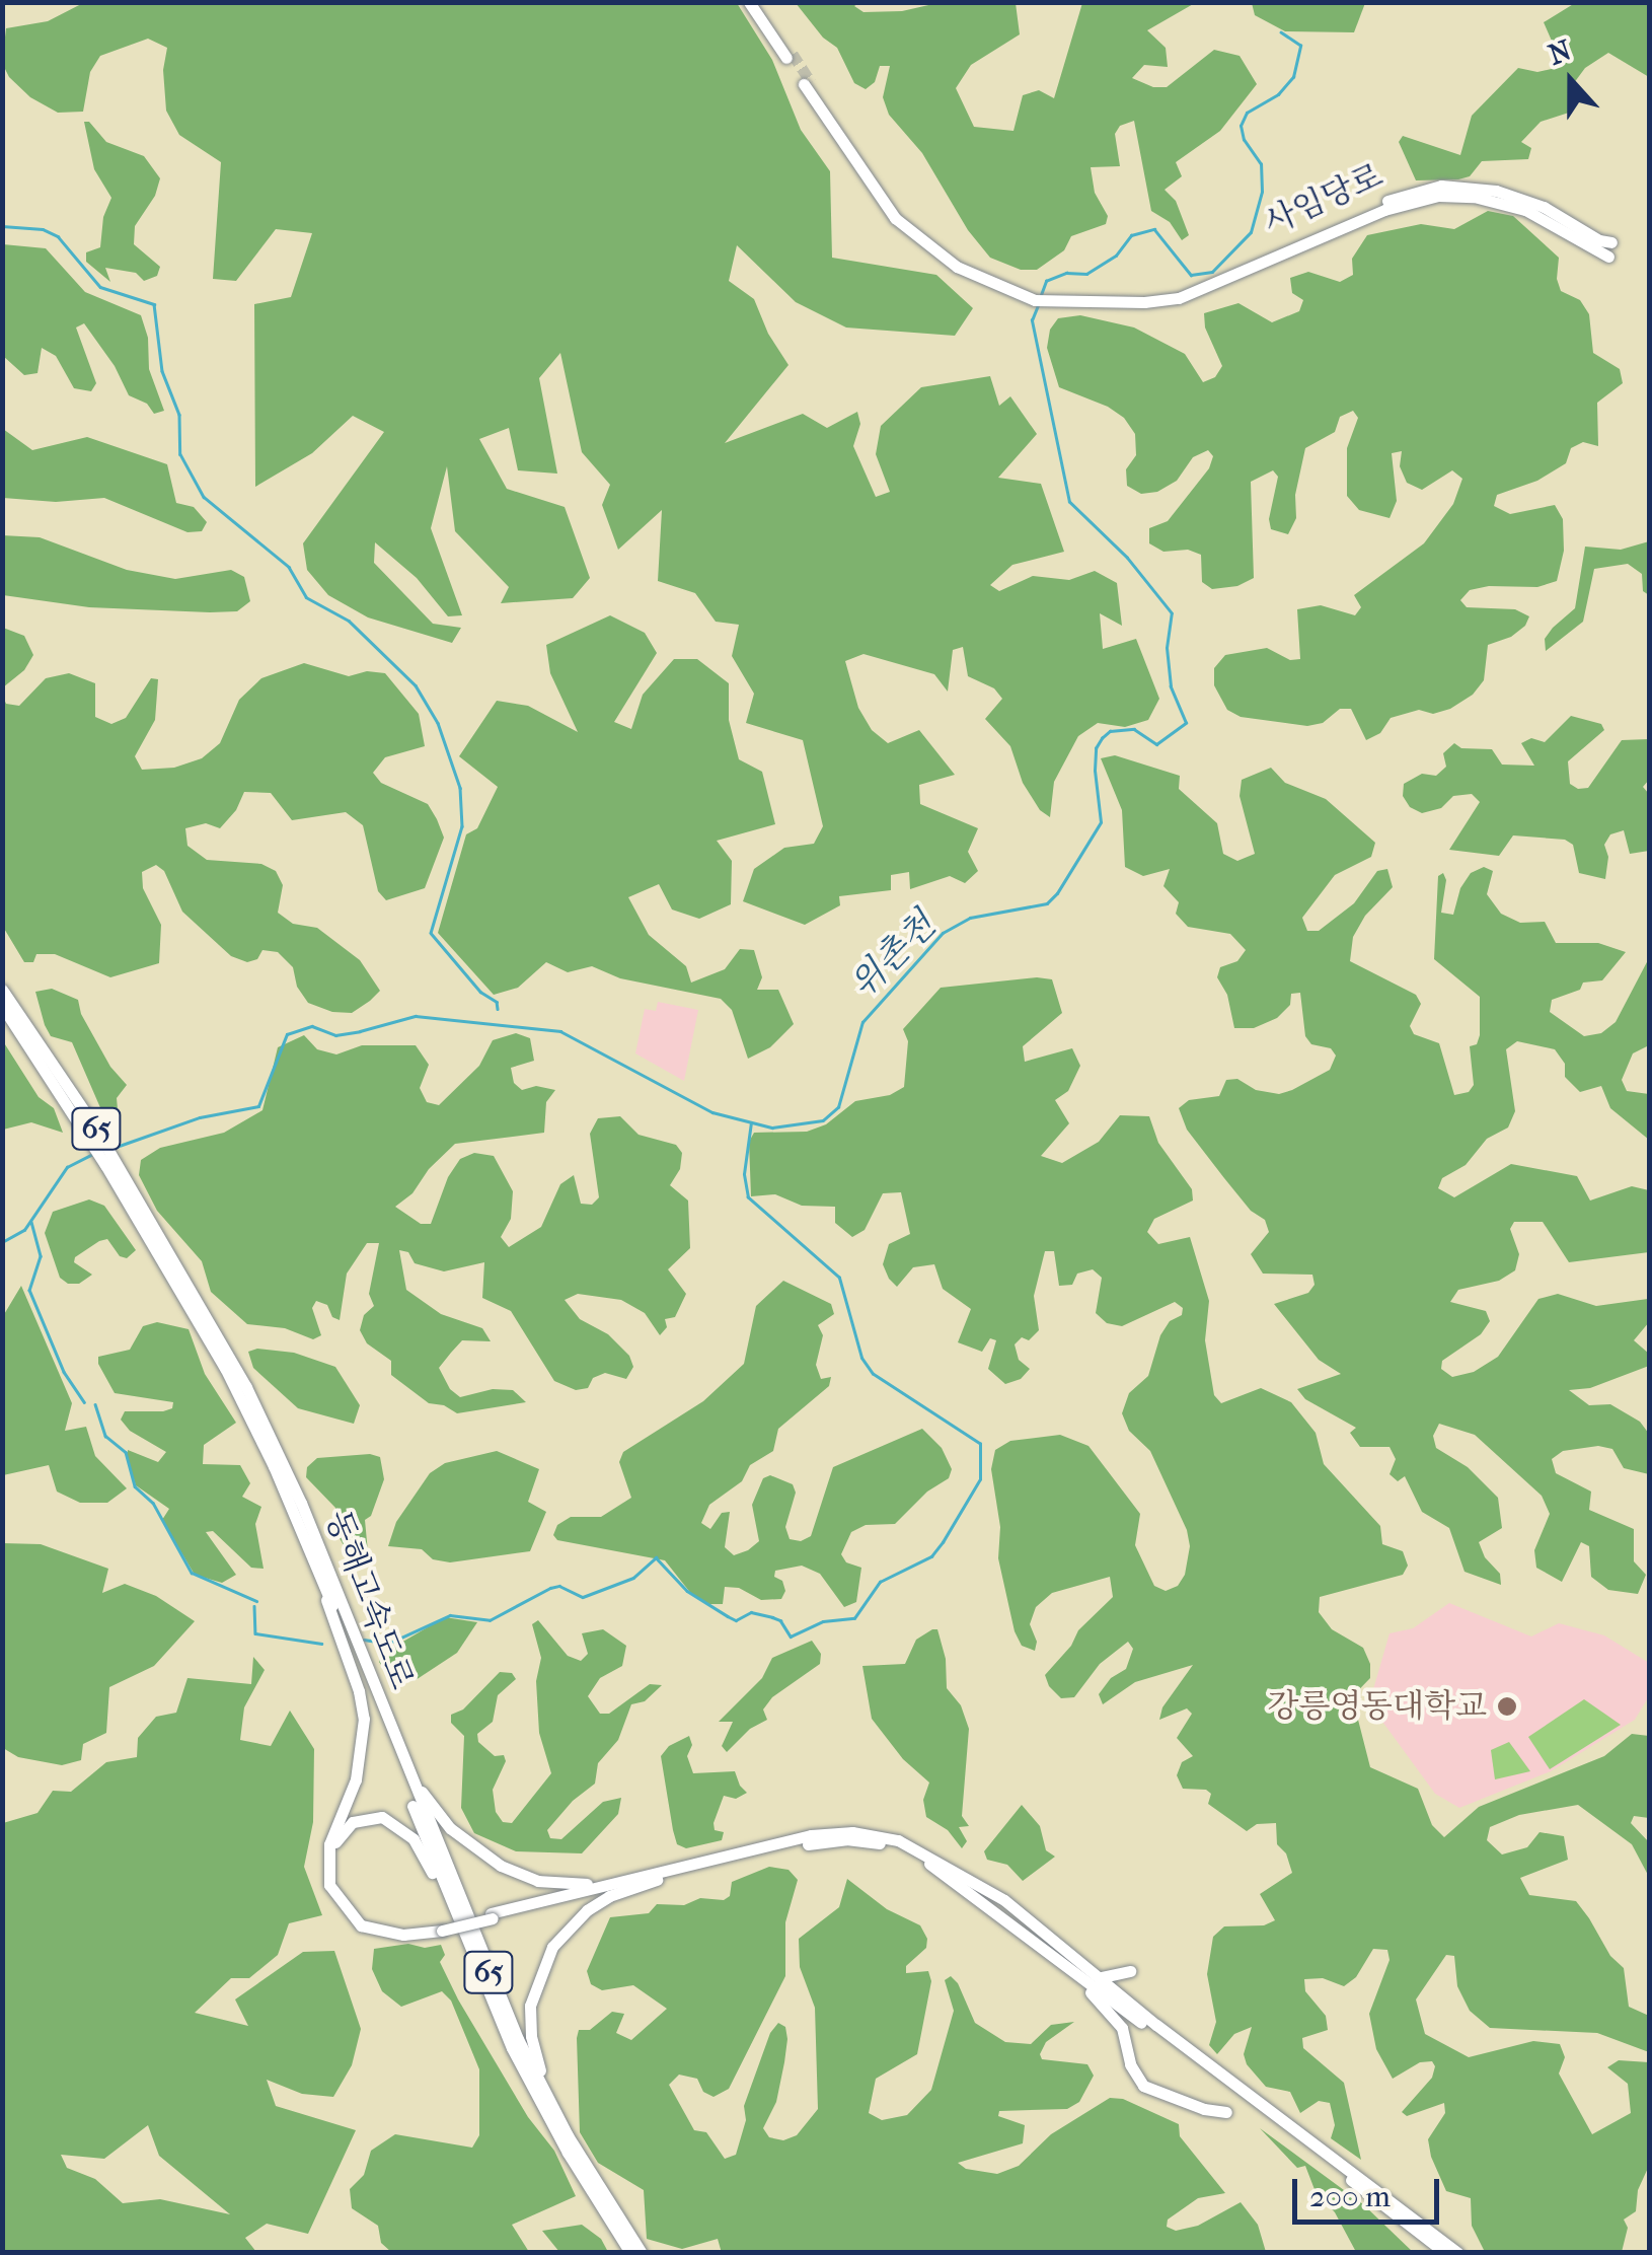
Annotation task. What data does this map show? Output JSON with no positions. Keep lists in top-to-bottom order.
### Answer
{
  "streets": {
    "highway": ["사임당로", "65", "동해고속도로"]
  },
  "water": ["위촌천"],
  "places": ["강릉영동대학교"],
  "scale_bar": "200 m",
  "north": "top"
}
